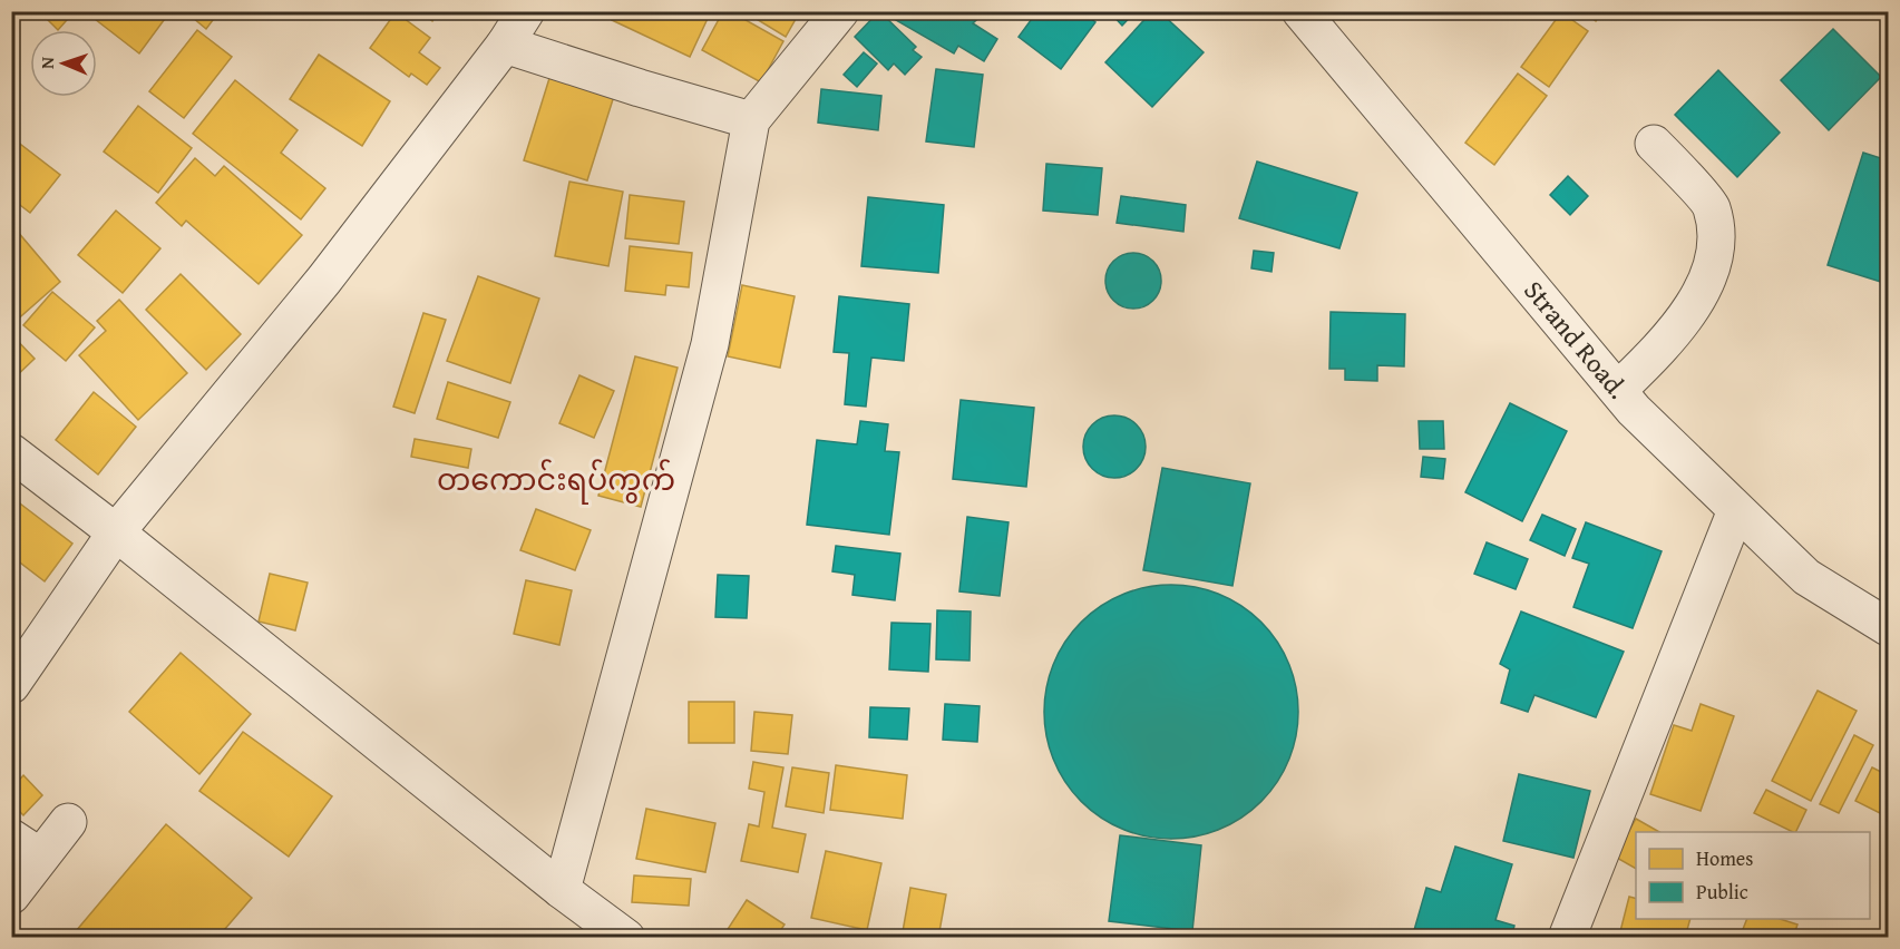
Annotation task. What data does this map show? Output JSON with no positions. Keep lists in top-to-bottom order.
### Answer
{
  "streets": {
    "street": ["Strand Road."]
  },
  "districts": ["တကောင်းရပ်ကွက်"],
  "legend": ["Homes", "Public"],
  "north": "left"
}
